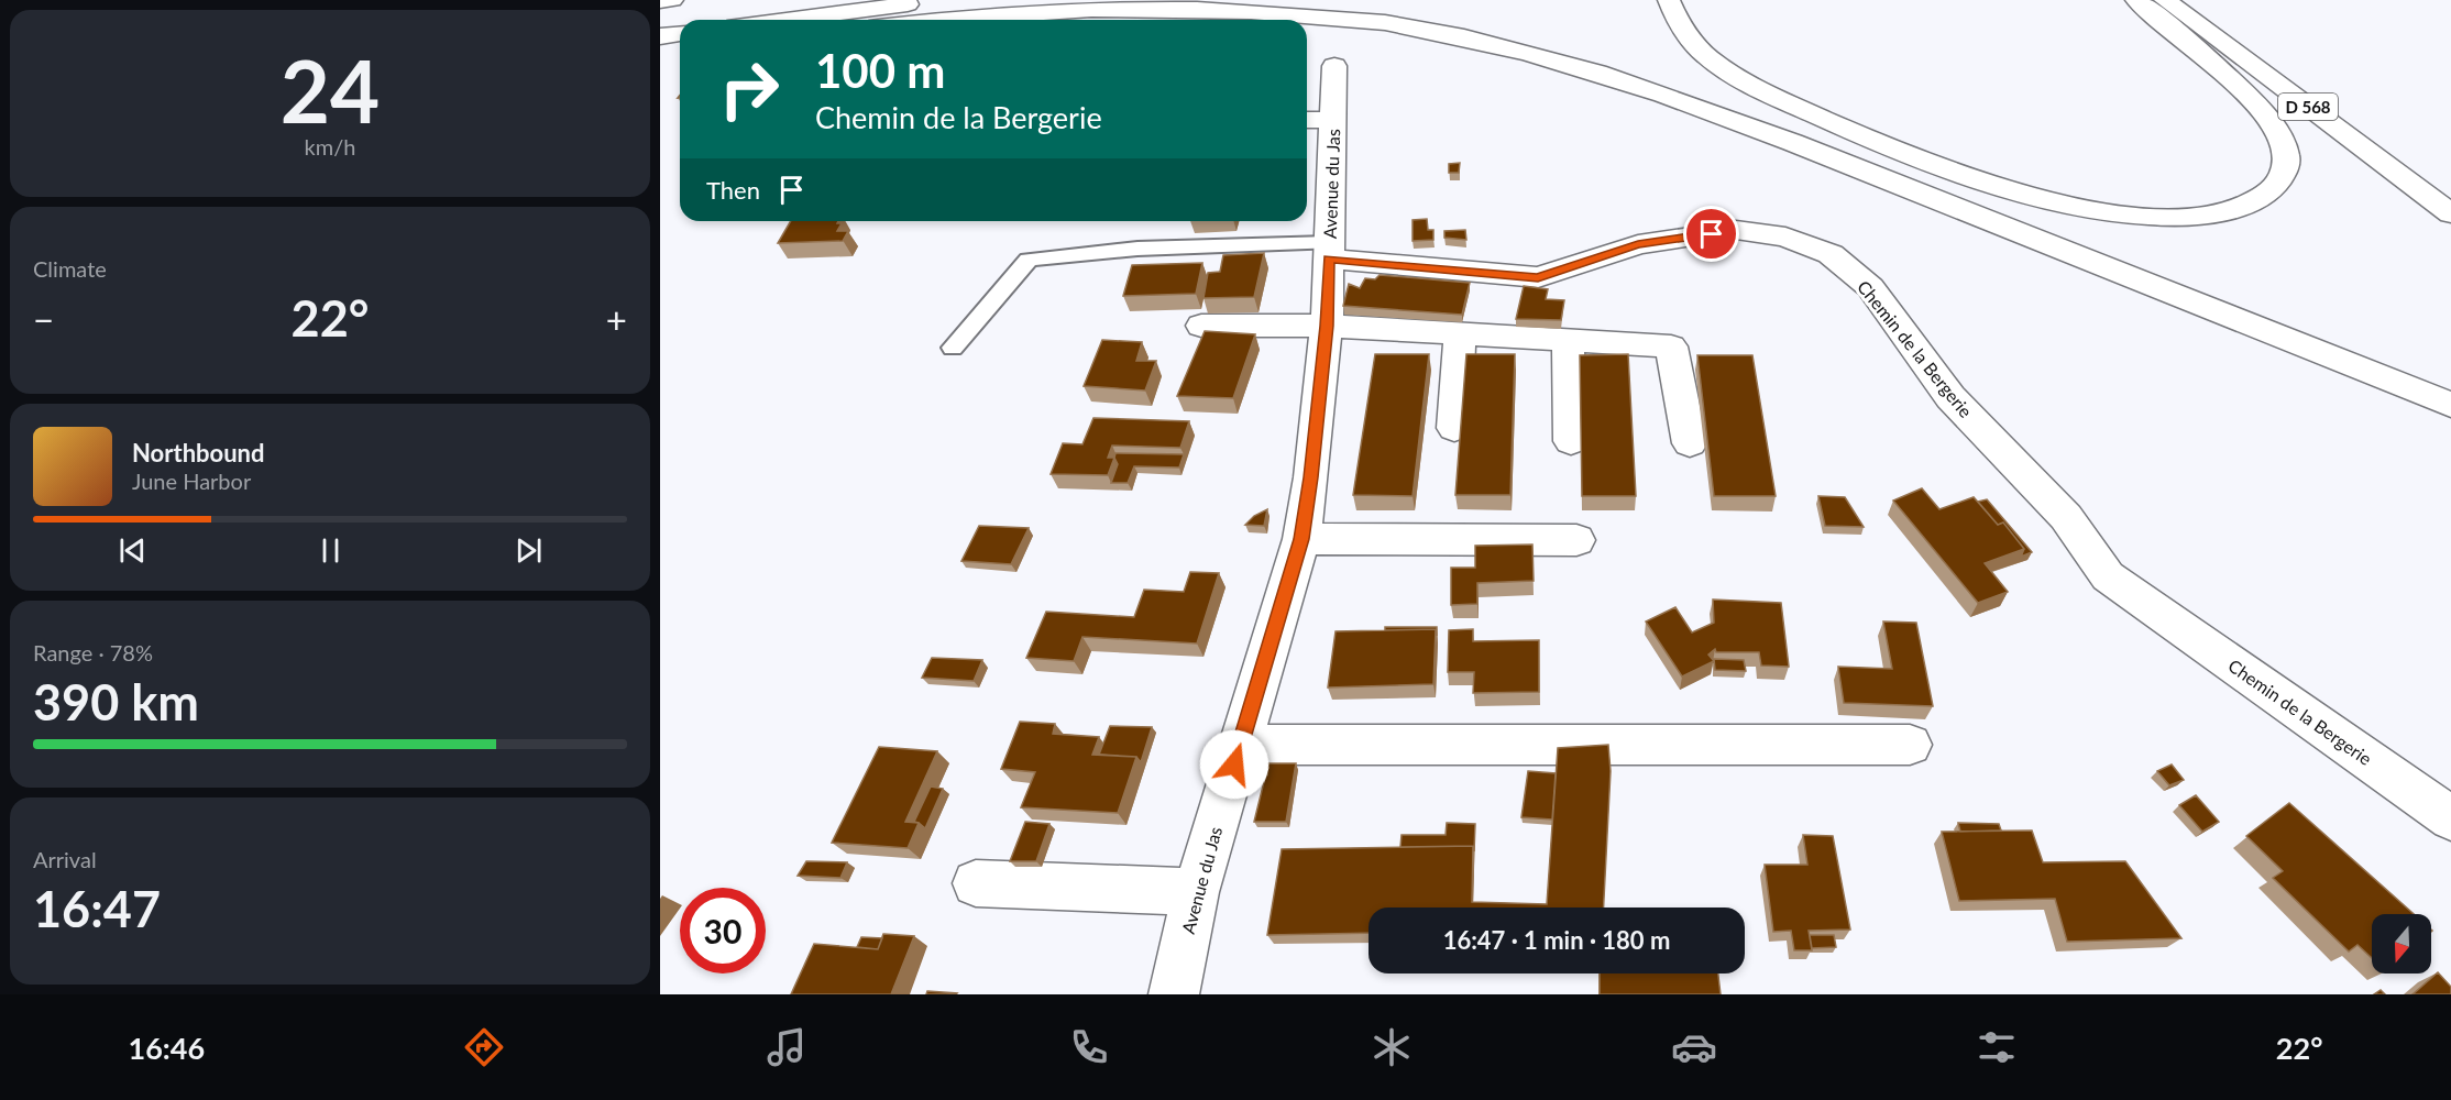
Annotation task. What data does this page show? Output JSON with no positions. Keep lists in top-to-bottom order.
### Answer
{
  "streets": {
    "main road": ["D 568", "Avenue du Jas", "Chemin de la Bergerie"]
  },
  "crossings": [
    ["Avenue du Jas", "Chemin de la Bergerie"]
  ],
  "north": "bottom",
  "page": {
    "tile": [
      ["24", "km/h"],
      "Climate",
      ["Range · 78%", "390 km"],
      ["Arrival", "16:47"]
    ],
    "turn": ["100 m", "Chemin de la Bergerie"],
    "then": "Then",
    "heat": ["−", "22°", "+"],
    "song": ["Northbound", "June Harbor"],
    "limit": "30",
    "trip": "16:47 · 1 min · 180 m",
    "tabs": ["16:46", "22°"]
  }
}
